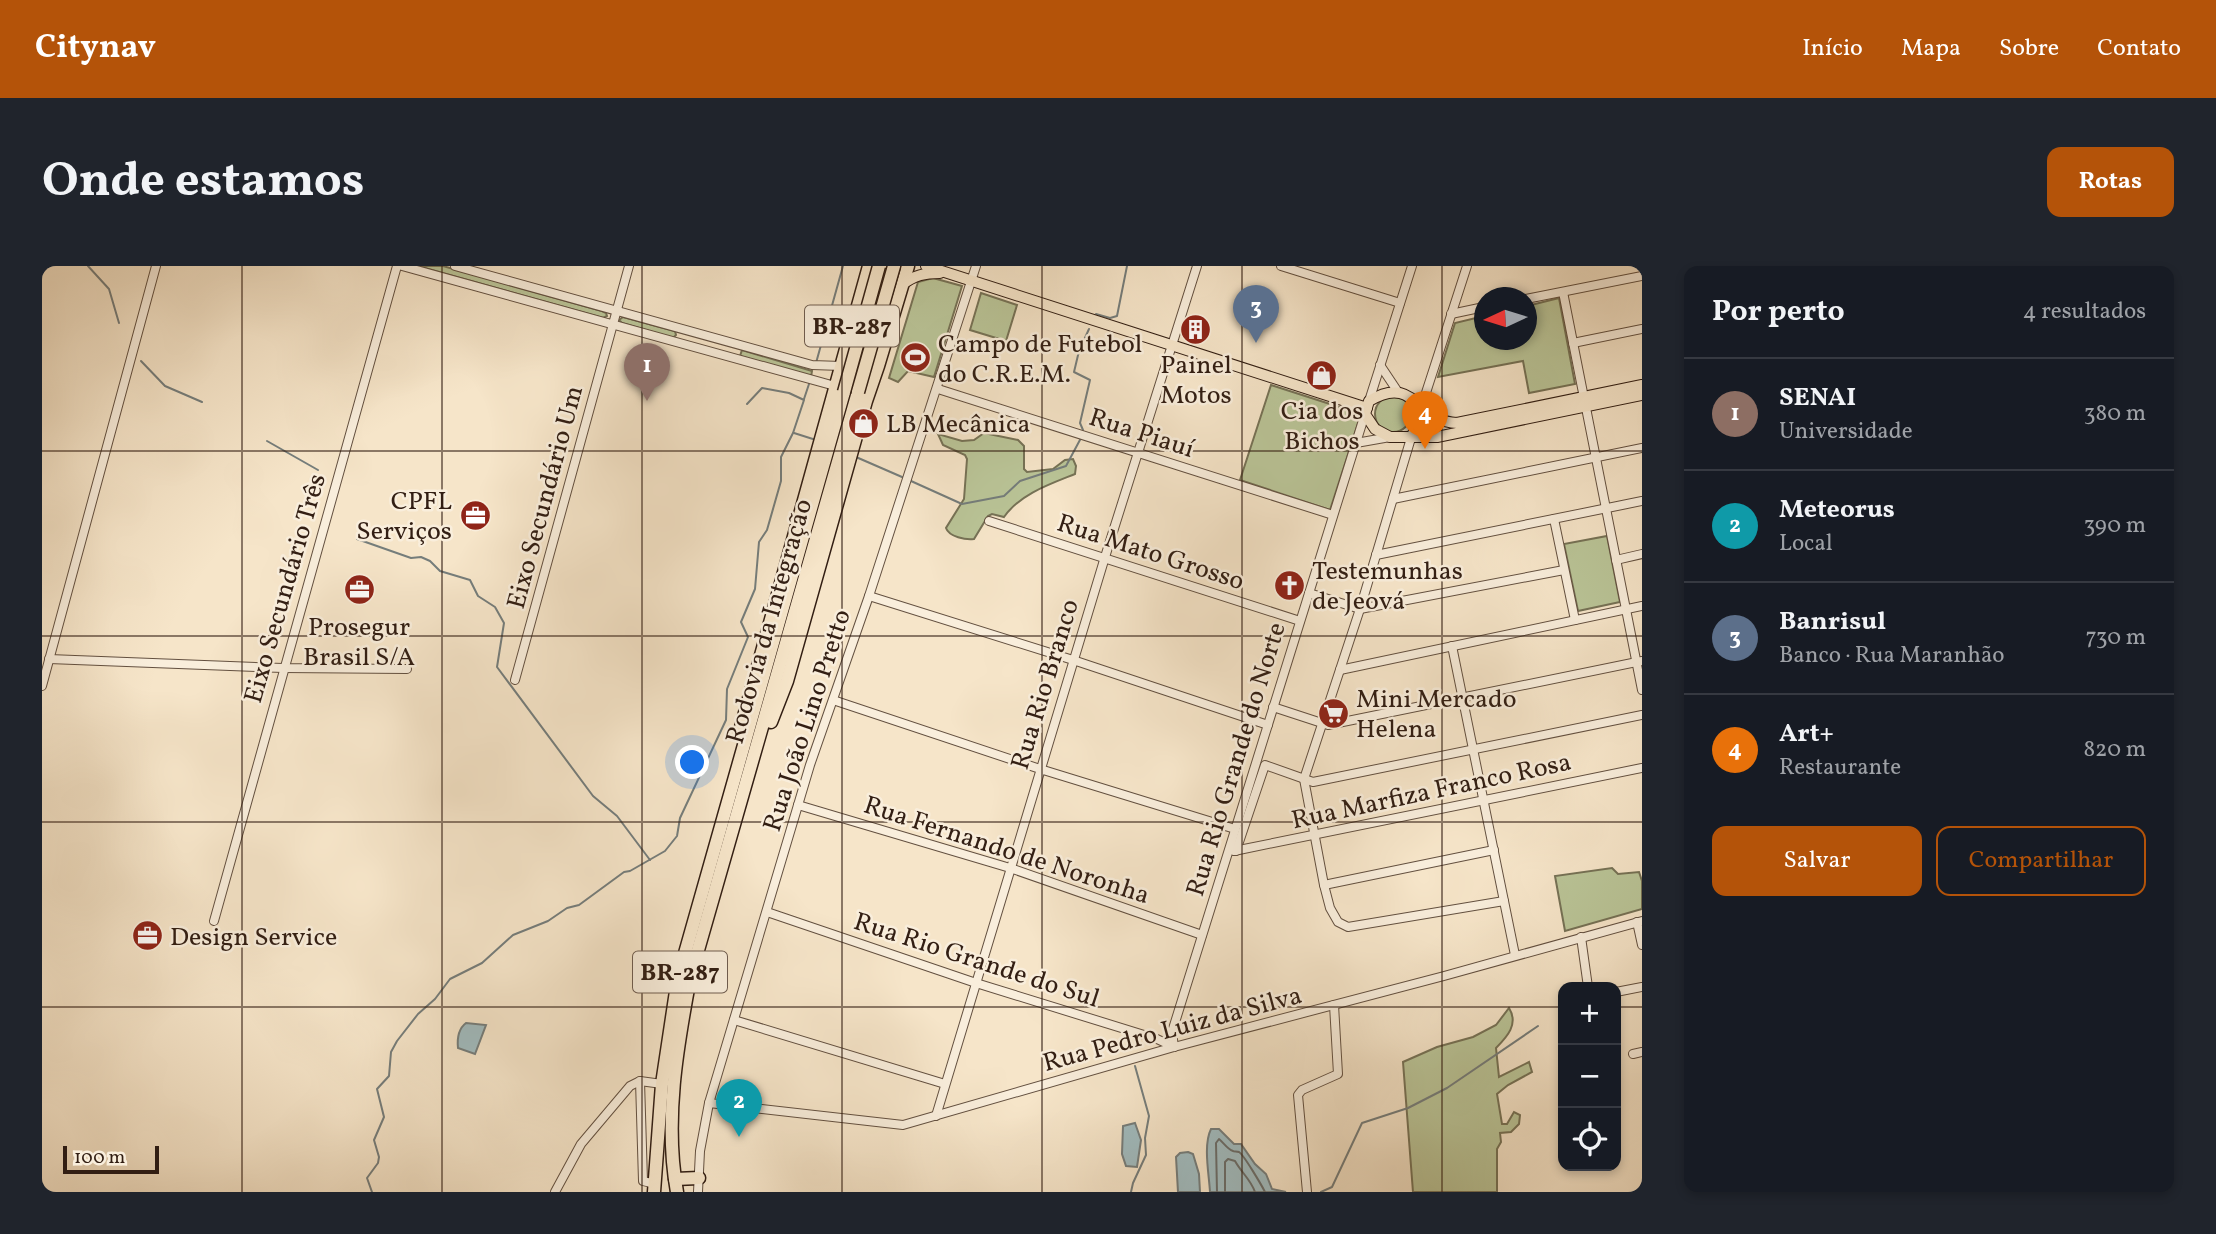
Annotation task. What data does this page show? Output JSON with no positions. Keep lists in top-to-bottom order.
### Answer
{
  "streets": {
    "highway": ["BR-287", "Rodovia da Integração"],
    "street": [
      "Rua Piauí",
      "Eixo Secundário Um",
      "Rua Mato Grosso",
      "Eixo Secundário Três",
      "Rua Rio Branco",
      "Rua João Lino Pretto",
      "Rua Rio Grande do Norte",
      "Rua Marfiza Franco Rosa",
      "Rua Fernando de Noronha",
      "Rua Rio Grande do Sul",
      "Rua Pedro Luiz da Silva"
    ]
  },
  "crossings": [
    ["BR-287", "Rodovia da Integração"],
    ["Rua Piauí", "Rua Rio Branco"],
    ["Rua Piauí", "Rua João Lino Pretto"],
    ["Rua Piauí", "Rua Rio Grande do Norte"],
    ["Rua Mato Grosso", "Rua Rio Branco"],
    ["Rua Mato Grosso", "Rua Rio Grande do Norte"],
    ["Rua Rio Branco", "Rua Fernando de Noronha"],
    ["Rua Rio Branco", "Rua Rio Grande do Sul"],
    ["Rua Rio Branco", "Rua Pedro Luiz da Silva"],
    ["Rua João Lino Pretto", "Rua Fernando de Noronha"],
    ["Rua João Lino Pretto", "Rua Rio Grande do Sul"],
    ["Rua João Lino Pretto", "Rua Pedro Luiz da Silva"],
    ["Rua Rio Grande do Norte", "Rua Marfiza Franco Rosa"],
    ["Rua Rio Grande do Norte", "Rua Fernando de Noronha"],
    ["Rua Rio Grande do Norte", "Rua Rio Grande do Sul"],
    ["Rua Rio Grande do Norte", "Rua Pedro Luiz da Silva"],
    ["Rua Rio Grande do Sul", "Rua Pedro Luiz da Silva"]
  ],
  "places": {
    "building": ["Painel Motos"],
    "sports": ["Campo de Futebol do C.R.E.M."],
    "shop": ["Cia dos Bichos", "LB Mecânica"],
    "office": ["CPFL Serviços", "Prosegur Brasil S/A", "Design Service"],
    "church": ["Testemunhas de Jeová"],
    "supermarket": ["Mini Mercado Helena"]
  },
  "scale_bar": "100 m",
  "north": "left",
  "page": {
    "header": "Citynav",
    "nav": [
      "Início",
      "Mapa",
      "Sobre",
      "Contato"
    ],
    "buttons": [
      "Rotas",
      ["Salvar", "Compartilhar"]
    ],
    "title": "Onde estamos",
    "heading": ["Por perto", "4 resultados"],
    "pins": [
      "3",
      "1",
      "4",
      "2"
    ],
    "list": [
      {
        "mark": "1",
        "name": "SENAI",
        "note": "Universidade",
        "value": "380 m"
      },
      {
        "mark": "2",
        "name": "Meteorus",
        "note": "Local",
        "value": "390 m"
      },
      {
        "mark": "3",
        "name": "Banrisul",
        "note": "Banco · Rua Maranhão",
        "value": "730 m"
      },
      {
        "mark": "4",
        "name": "Art+",
        "note": "Restaurante",
        "value": "820 m"
      }
    ],
    "map_buttons": ["+", "−"],
    "scale": "100 m"
  }
}
